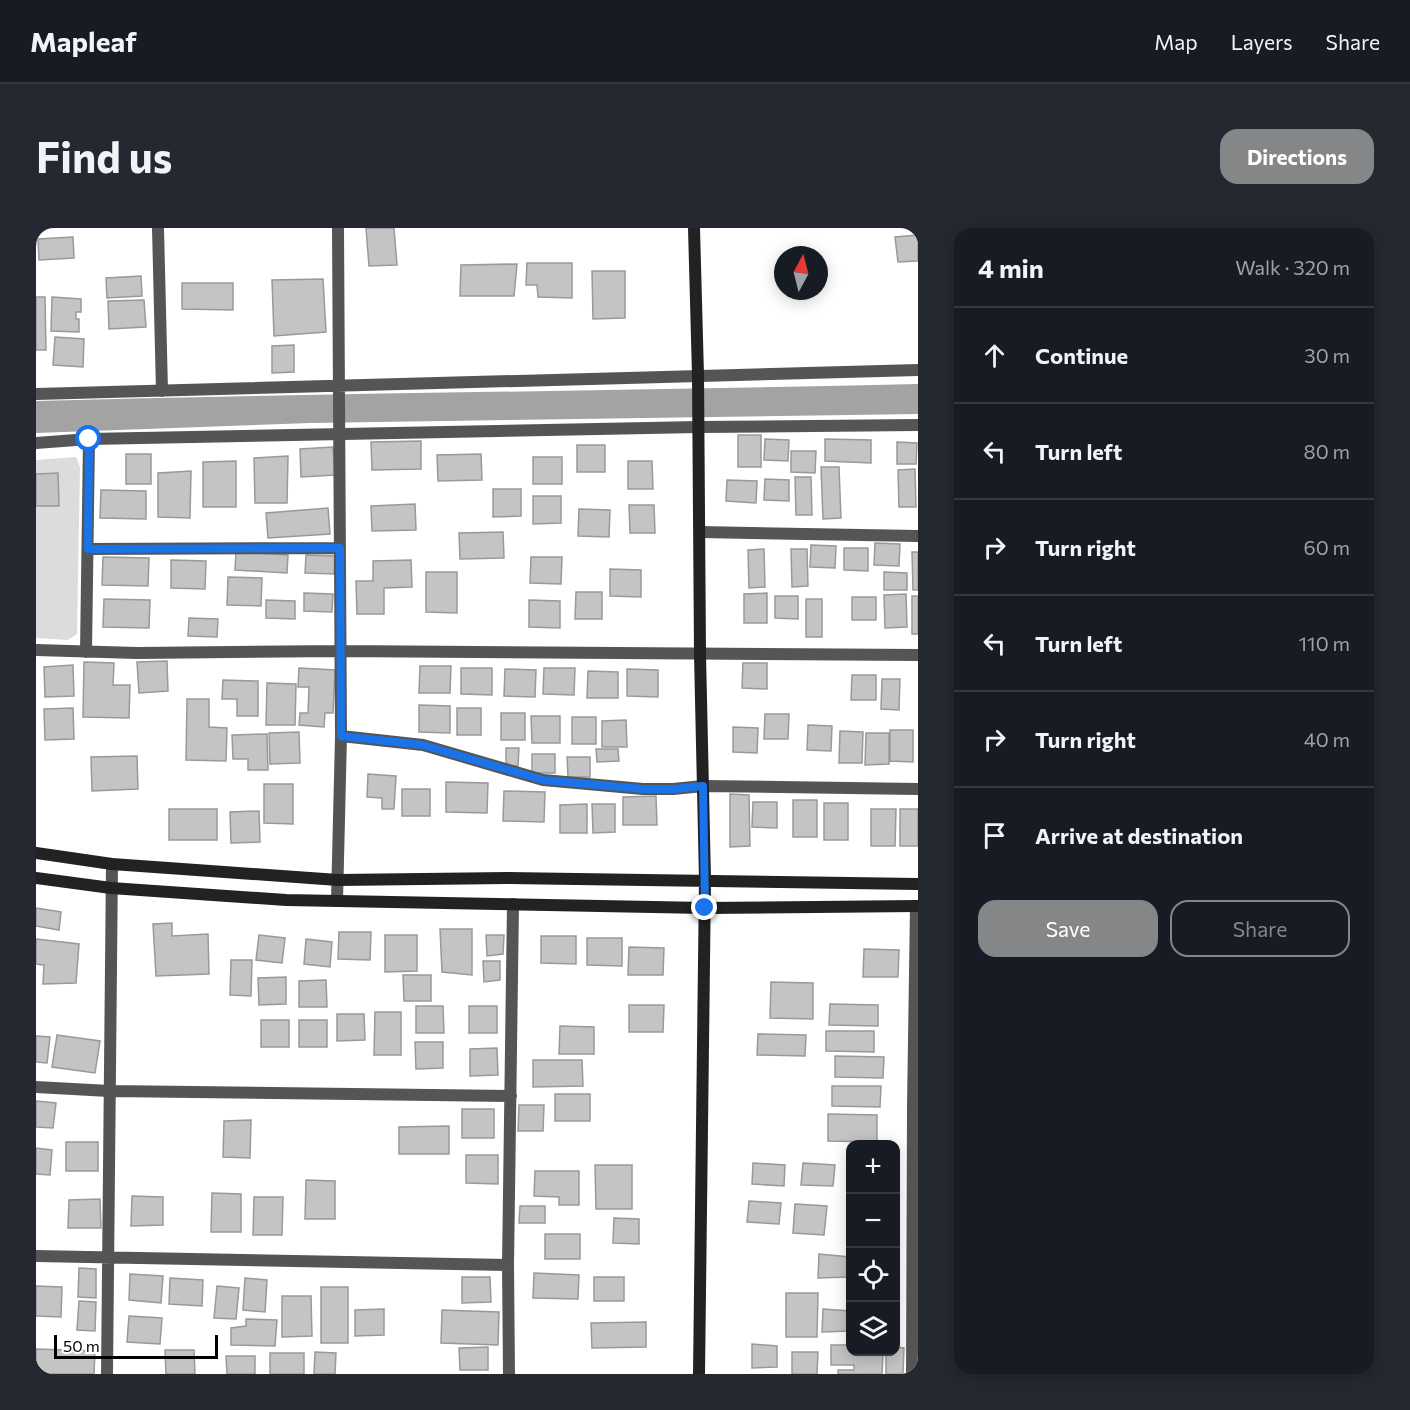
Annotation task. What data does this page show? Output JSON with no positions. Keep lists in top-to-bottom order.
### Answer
{
  "scale_bar": "50 m",
  "north": "top",
  "page": {
    "header": "Mapleaf",
    "nav": ["Map", "Layers", "Share"],
    "buttons": [
      "Directions",
      ["Save", "Share"]
    ],
    "title": "Find us",
    "heading": ["4 min", "Walk · 320 m"],
    "list": [
      ["Continue", "30 m"],
      ["Turn left", "80 m"],
      ["Turn right", "60 m"],
      ["Turn left", "110 m"],
      ["Turn right", "40 m"],
      "Arrive at destination"
    ],
    "map_buttons": ["+", "−"],
    "scale": "50 m"
  }
}
